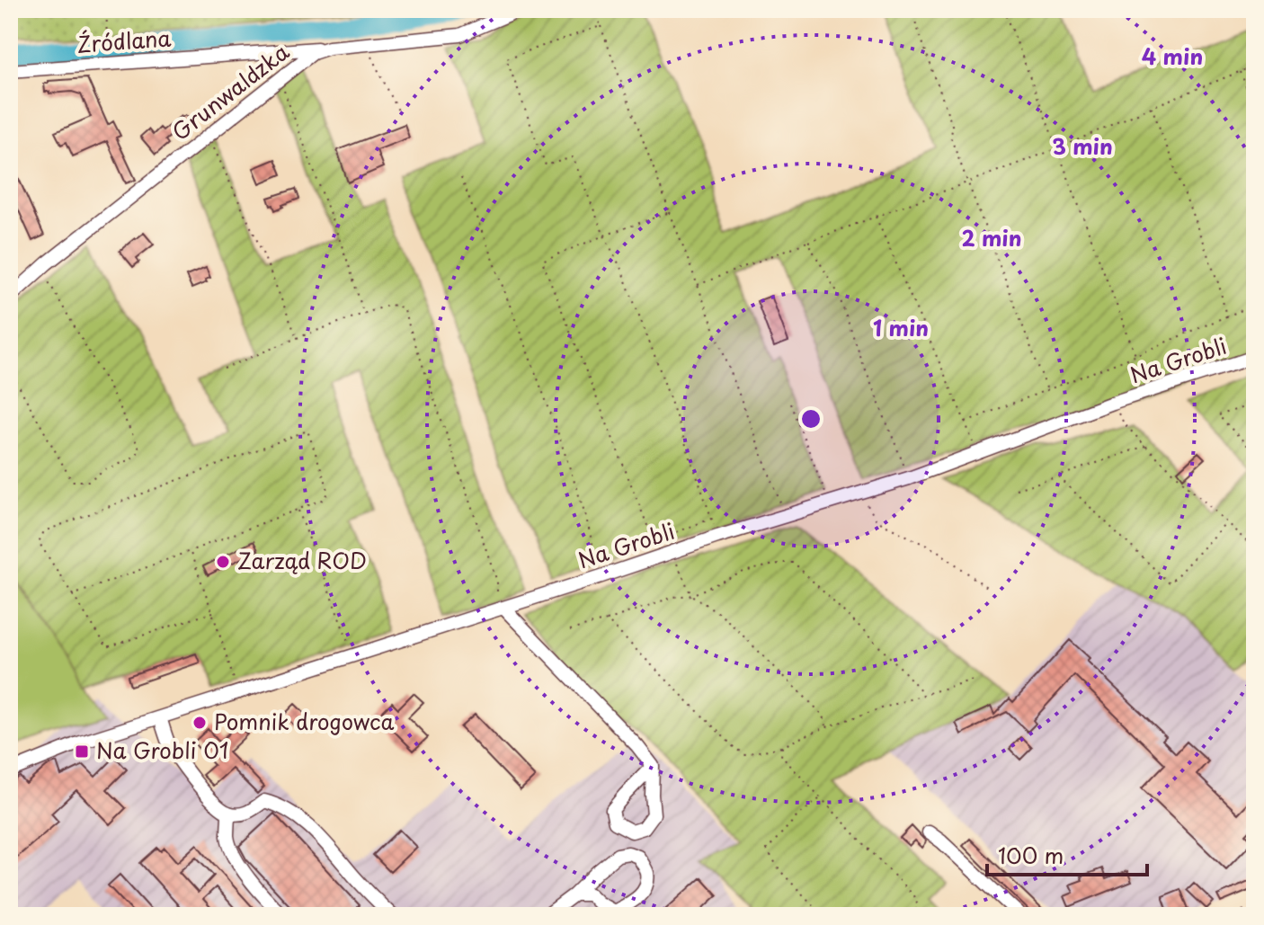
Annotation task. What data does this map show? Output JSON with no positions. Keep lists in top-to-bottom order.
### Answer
{
  "streets": {
    "street": ["Źródlana", "Grunwaldzka", "Na Grobli"]
  },
  "crossings": [
    ["Źródlana", "Grunwaldzka"]
  ],
  "places": {
    "other": ["Zarząd ROD", "Pomnik drogowca"],
    "transit": ["Na Grobli 01"]
  },
  "scale_bar": "100 m",
  "rings": [
    "4 min",
    "3 min",
    "2 min",
    "1 min"
  ]
}
